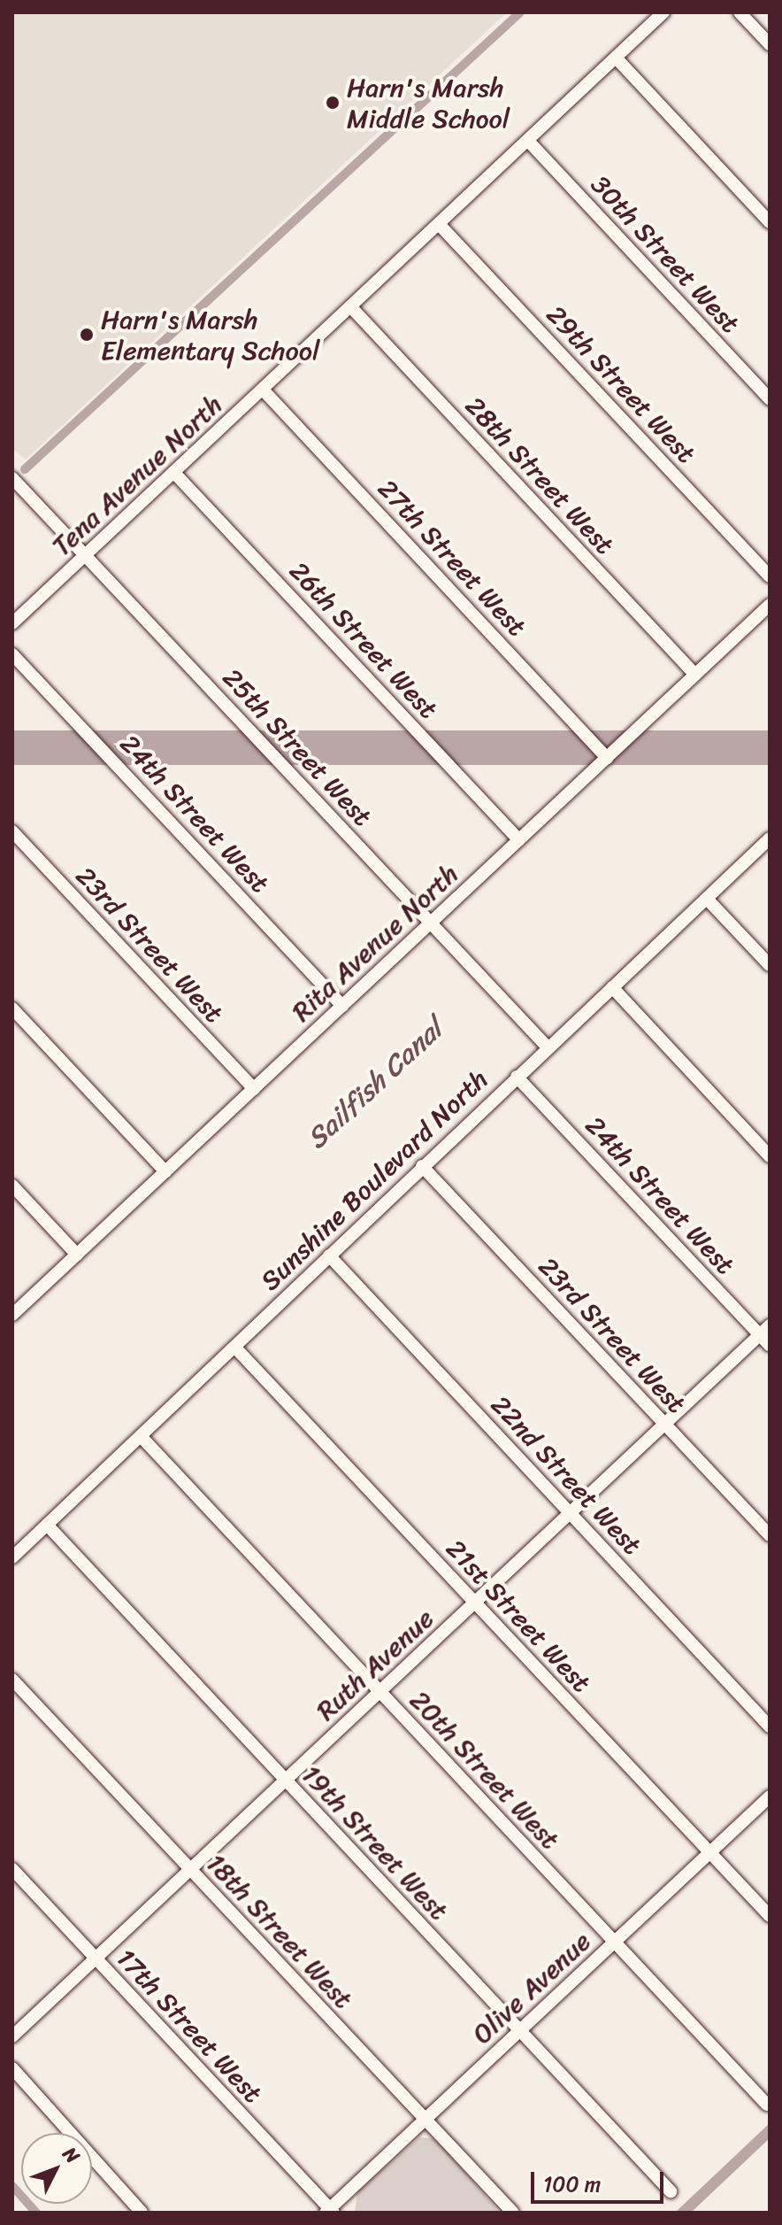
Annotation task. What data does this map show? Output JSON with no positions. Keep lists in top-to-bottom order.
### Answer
{
  "streets": {
    "street": [
      "30th Street West",
      "29th Street West",
      "Tena Avenue North",
      "28th Street West",
      "27th Street West",
      "26th Street West",
      "25th Street West",
      "24th Street West",
      "Rita Avenue North",
      "23rd Street West",
      "Sunshine Boulevard North",
      "22nd Street West",
      "21st Street West",
      "Ruth Avenue",
      "20th Street West",
      "19th Street West",
      "18th Street West",
      "Olive Avenue",
      "17th Street West"
    ]
  },
  "crossings": [
    ["30th Street West", "Tena Avenue North"],
    ["29th Street West", "Tena Avenue North"],
    ["Tena Avenue North", "28th Street West"],
    ["Tena Avenue North", "27th Street West"],
    ["Tena Avenue North", "26th Street West"],
    ["Tena Avenue North", "25th Street West"],
    ["28th Street West", "Rita Avenue North"],
    ["27th Street West", "Rita Avenue North"],
    ["26th Street West", "Rita Avenue North"],
    ["25th Street West", "Rita Avenue North"],
    ["25th Street West", "Sunshine Boulevard North"],
    ["24th Street West", "Rita Avenue North"],
    ["24th Street West", "Sunshine Boulevard North"],
    ["24th Street West", "Ruth Avenue"],
    ["Rita Avenue North", "23rd Street West"],
    ["23rd Street West", "Sunshine Boulevard North"],
    ["23rd Street West", "Ruth Avenue"],
    ["Sunshine Boulevard North", "22nd Street West"],
    ["Sunshine Boulevard North", "21st Street West"],
    ["Sunshine Boulevard North", "20th Street West"],
    ["Sunshine Boulevard North", "19th Street West"],
    ["22nd Street West", "Ruth Avenue"],
    ["21st Street West", "Ruth Avenue"],
    ["21st Street West", "Olive Avenue"],
    ["Ruth Avenue", "20th Street West"],
    ["Ruth Avenue", "19th Street West"],
    ["Ruth Avenue", "18th Street West"],
    ["Ruth Avenue", "17th Street West"],
    ["20th Street West", "Olive Avenue"],
    ["19th Street West", "Olive Avenue"],
    ["18th Street West", "Olive Avenue"],
    ["Olive Avenue", "17th Street West"]
  ],
  "water": ["Sailfish Canal"],
  "places": ["Harn's Marsh Middle School", "Harn's Marsh Elementary School"],
  "scale_bar": "100 m",
  "north": "top right"
}
